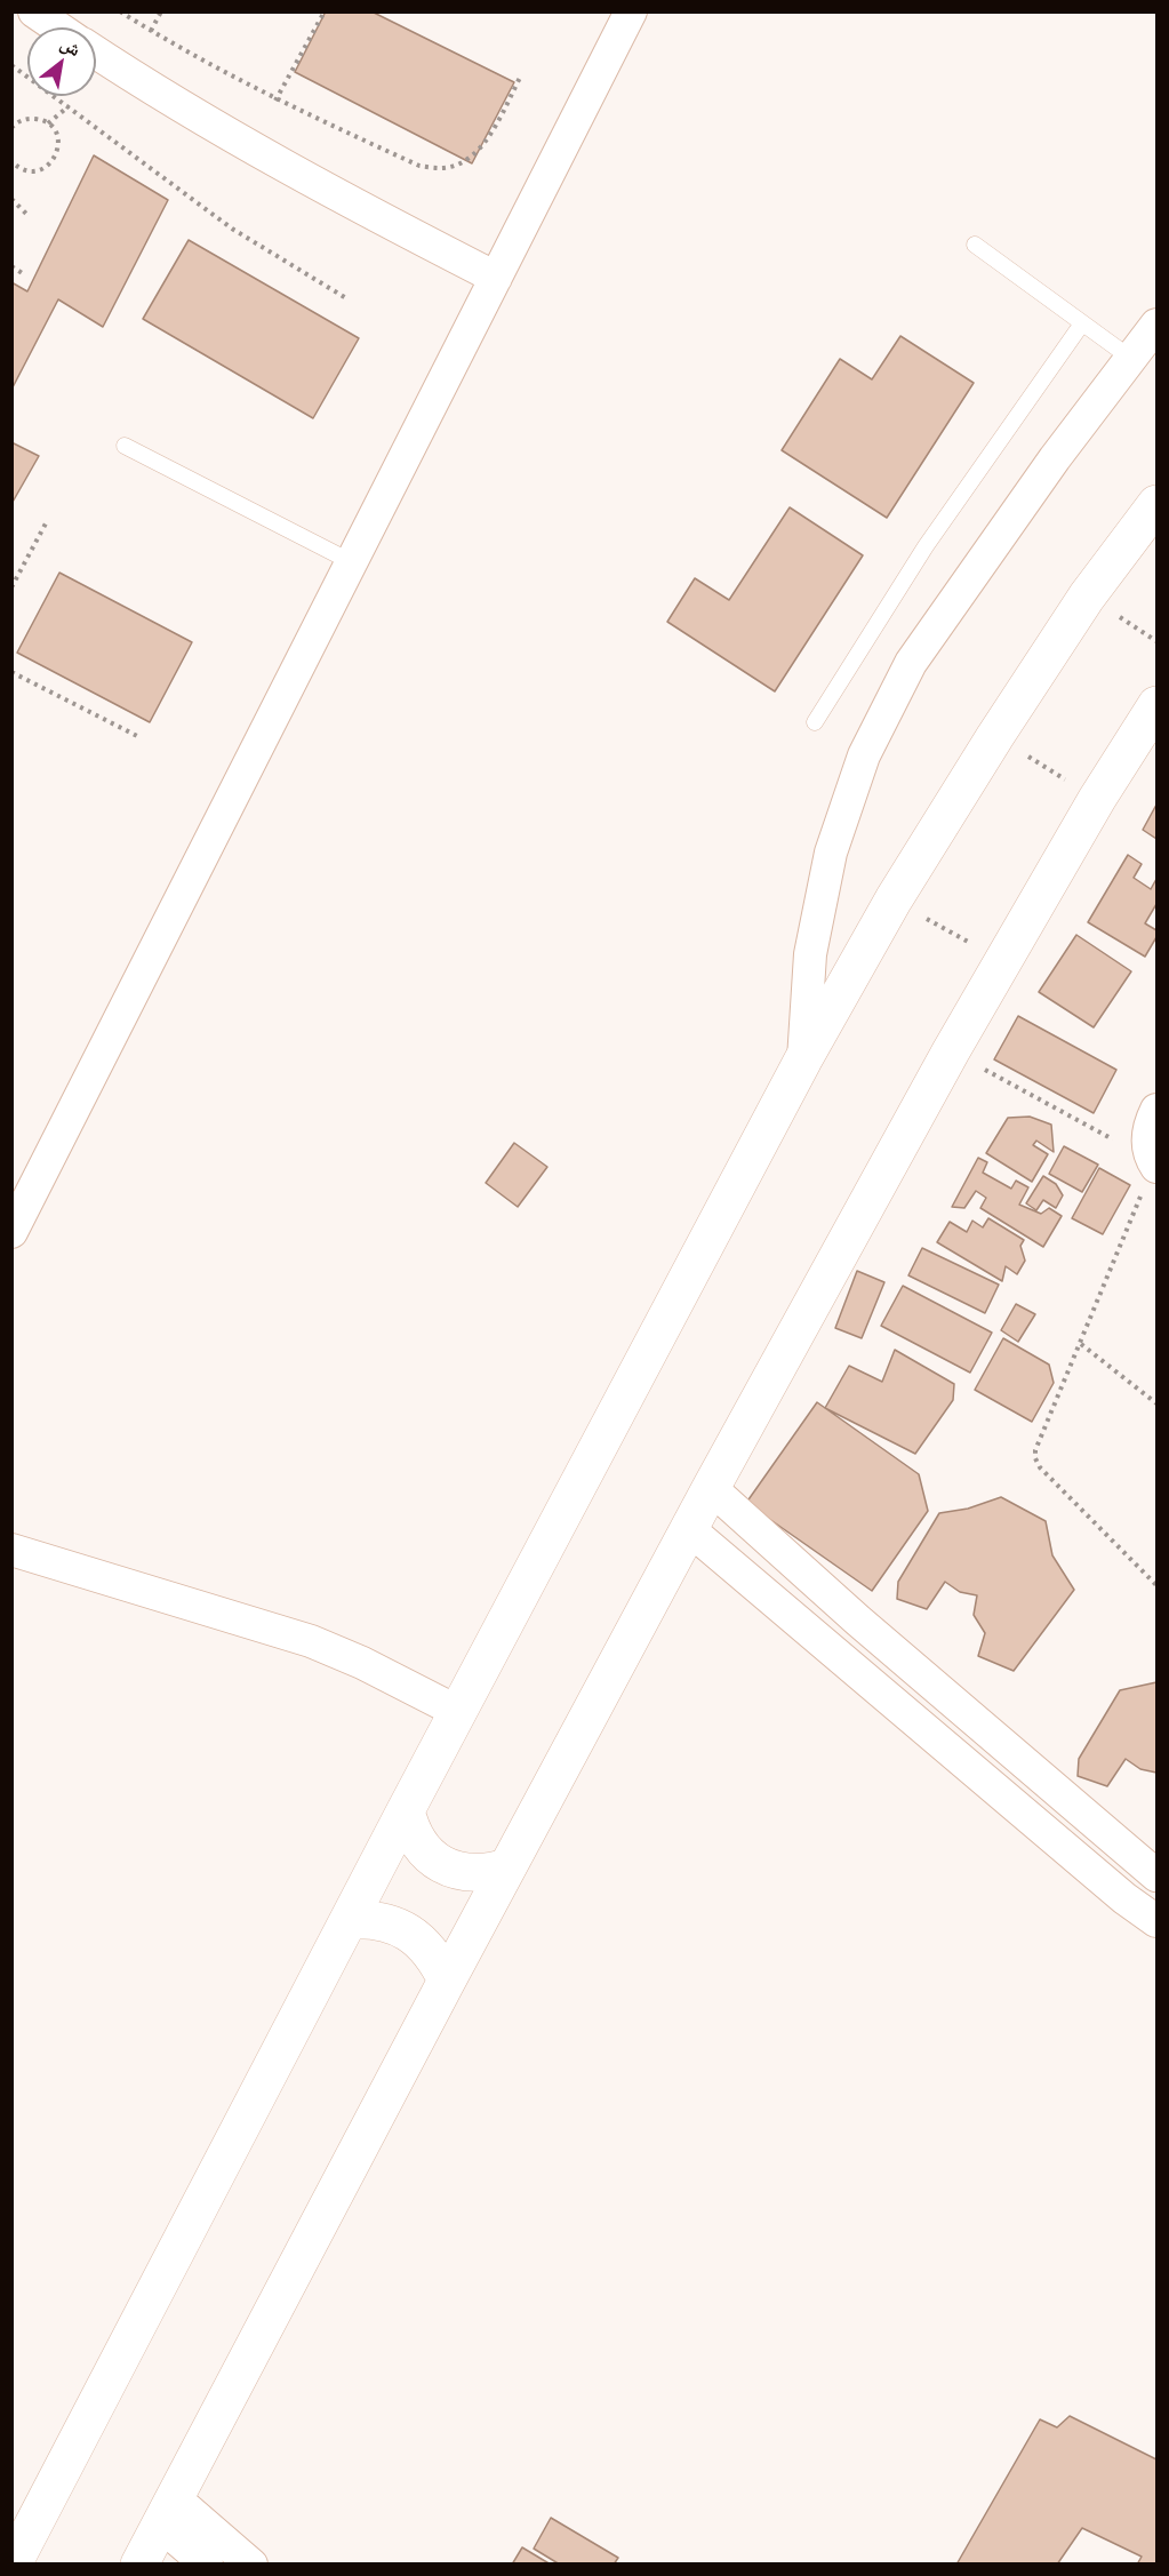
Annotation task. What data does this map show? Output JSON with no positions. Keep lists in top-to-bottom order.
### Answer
{
  "north": "top right"
}
